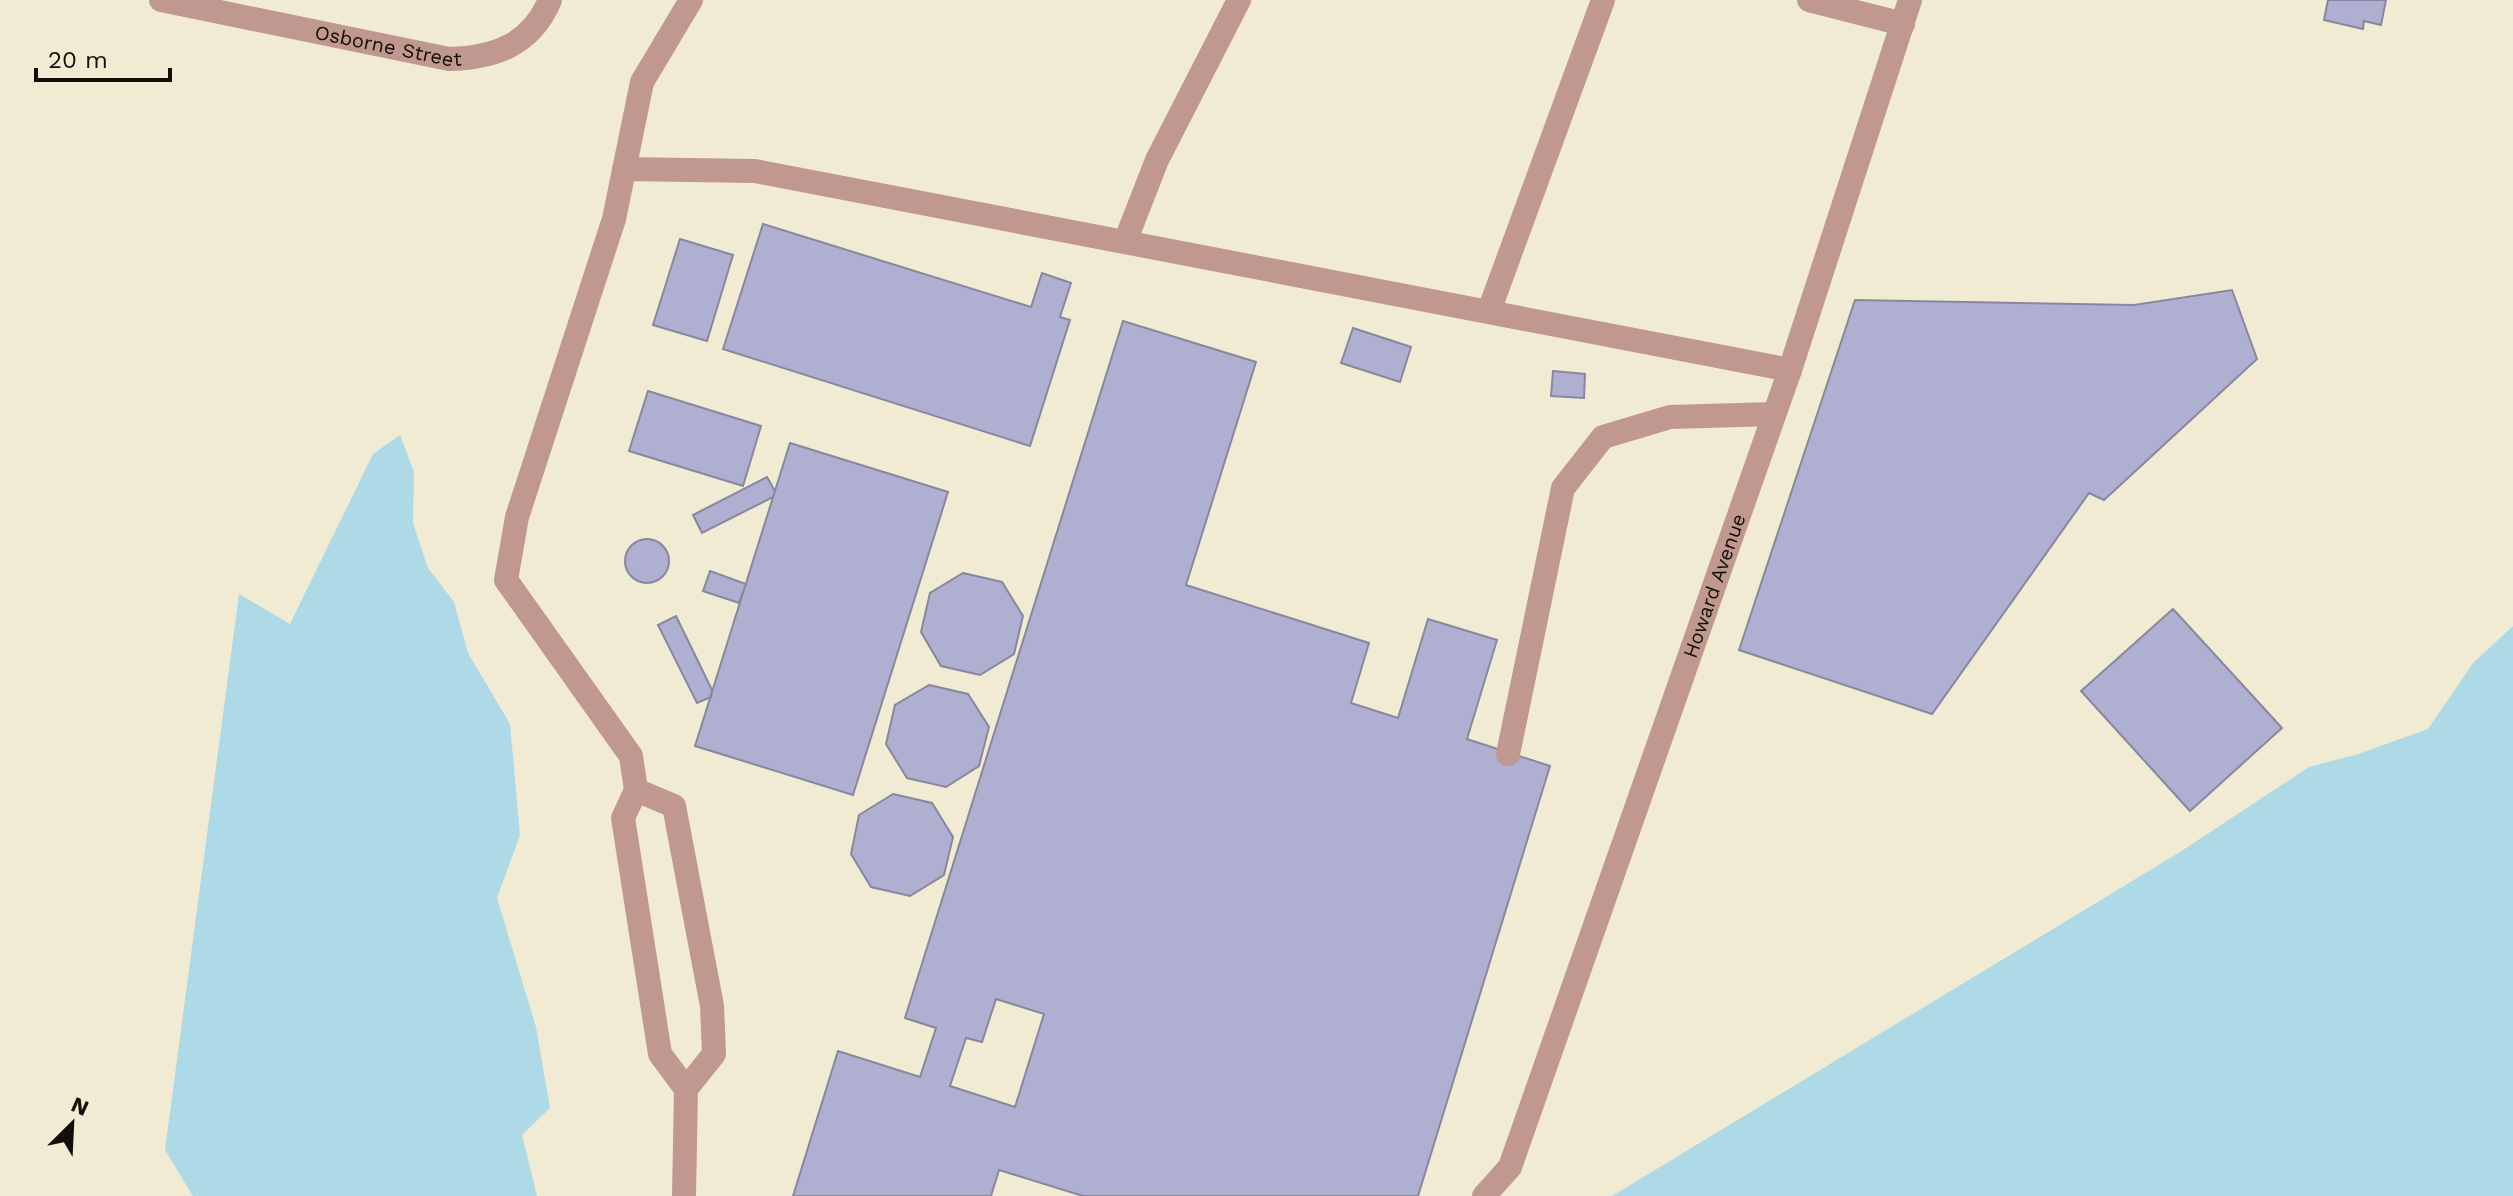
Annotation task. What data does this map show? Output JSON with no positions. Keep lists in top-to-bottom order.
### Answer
{
  "streets": {
    "street": ["Osborne Street", "Howard Avenue"]
  },
  "scale_bar": "20 m",
  "north": "top right"
}
